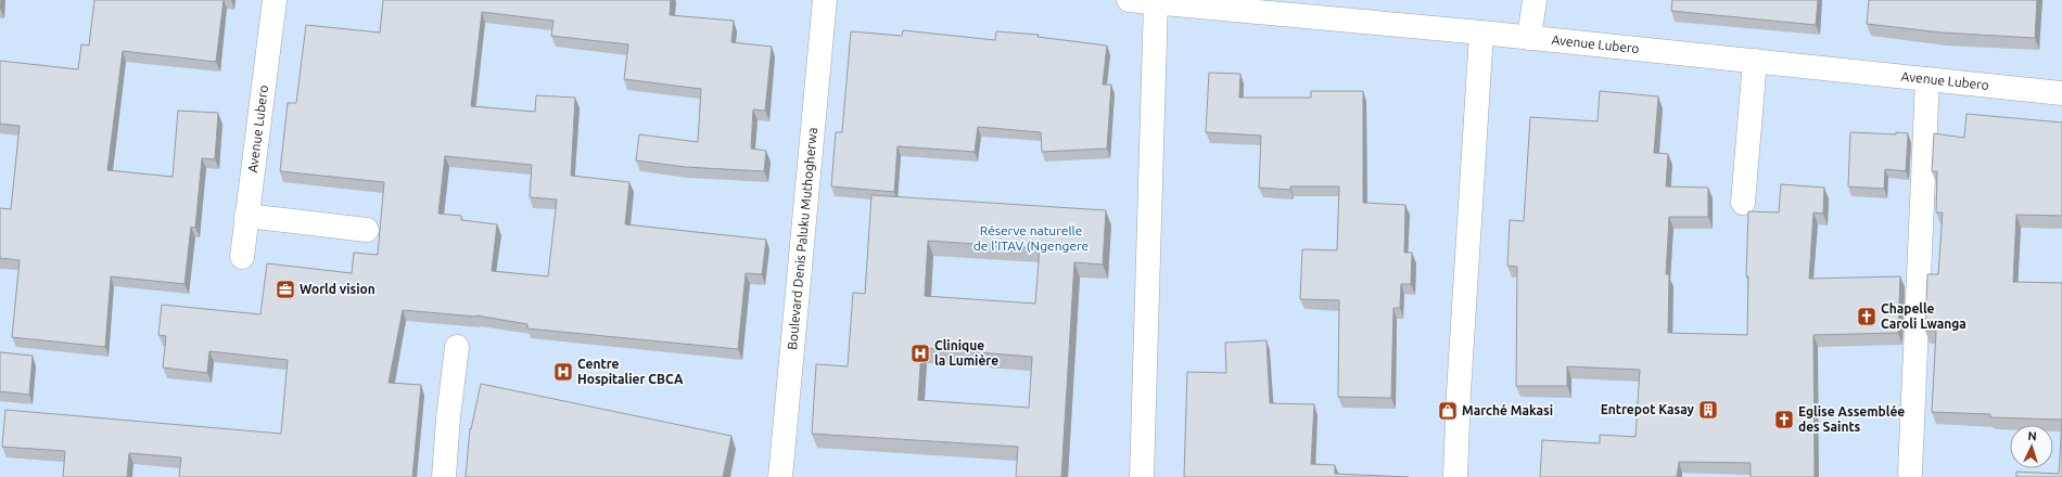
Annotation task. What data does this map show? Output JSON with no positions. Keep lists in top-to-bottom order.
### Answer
{
  "streets": {
    "street": ["Avenue Lubero", "Boulevard Denis Paluku Muthogherwa"]
  },
  "parks": ["Réserve naturelle de l'ITAV (Ngengere"],
  "places": {
    "office": ["World vision"],
    "church": ["Chapelle Caroli Lwanga", "Eglise Assemblée des Saints"],
    "hospital": ["Clinique la Lumière", "Centre Hospitalier CBCA"],
    "building": ["Entrepot Kasay"],
    "shop": ["Marché Makasi"]
  },
  "north": "top"
}
